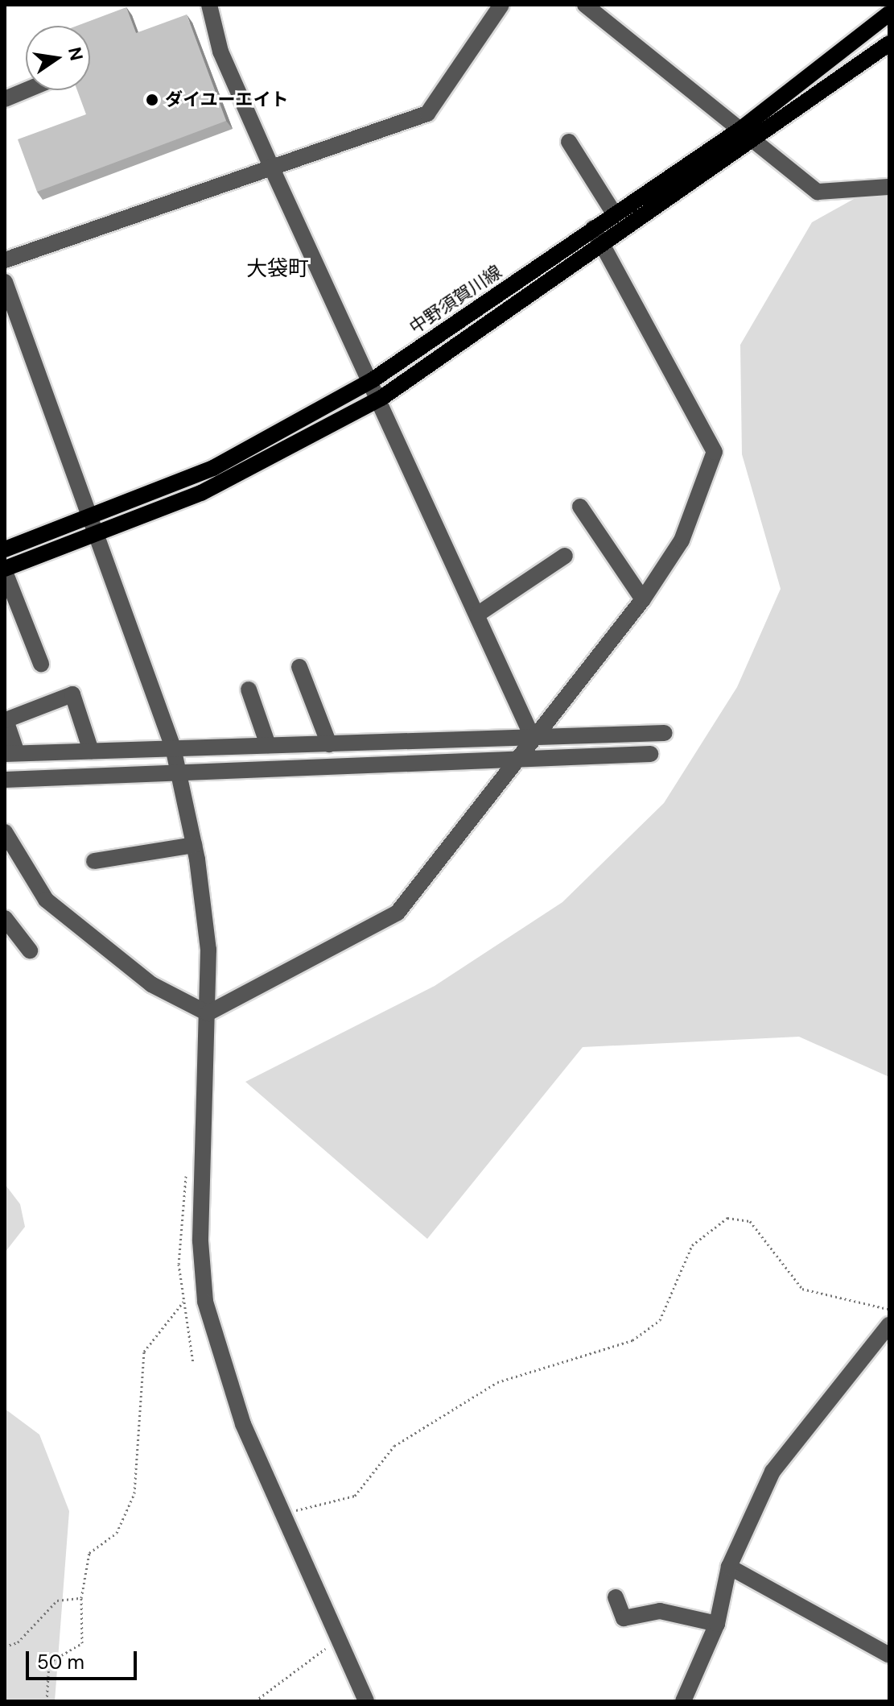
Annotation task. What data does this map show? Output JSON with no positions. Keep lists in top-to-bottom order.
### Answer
{
  "streets": {
    "main road": ["中野須賀川線"]
  },
  "districts": ["大袋町"],
  "places": ["ダイユーエイト"],
  "scale_bar": "50 m",
  "north": "right"
}
